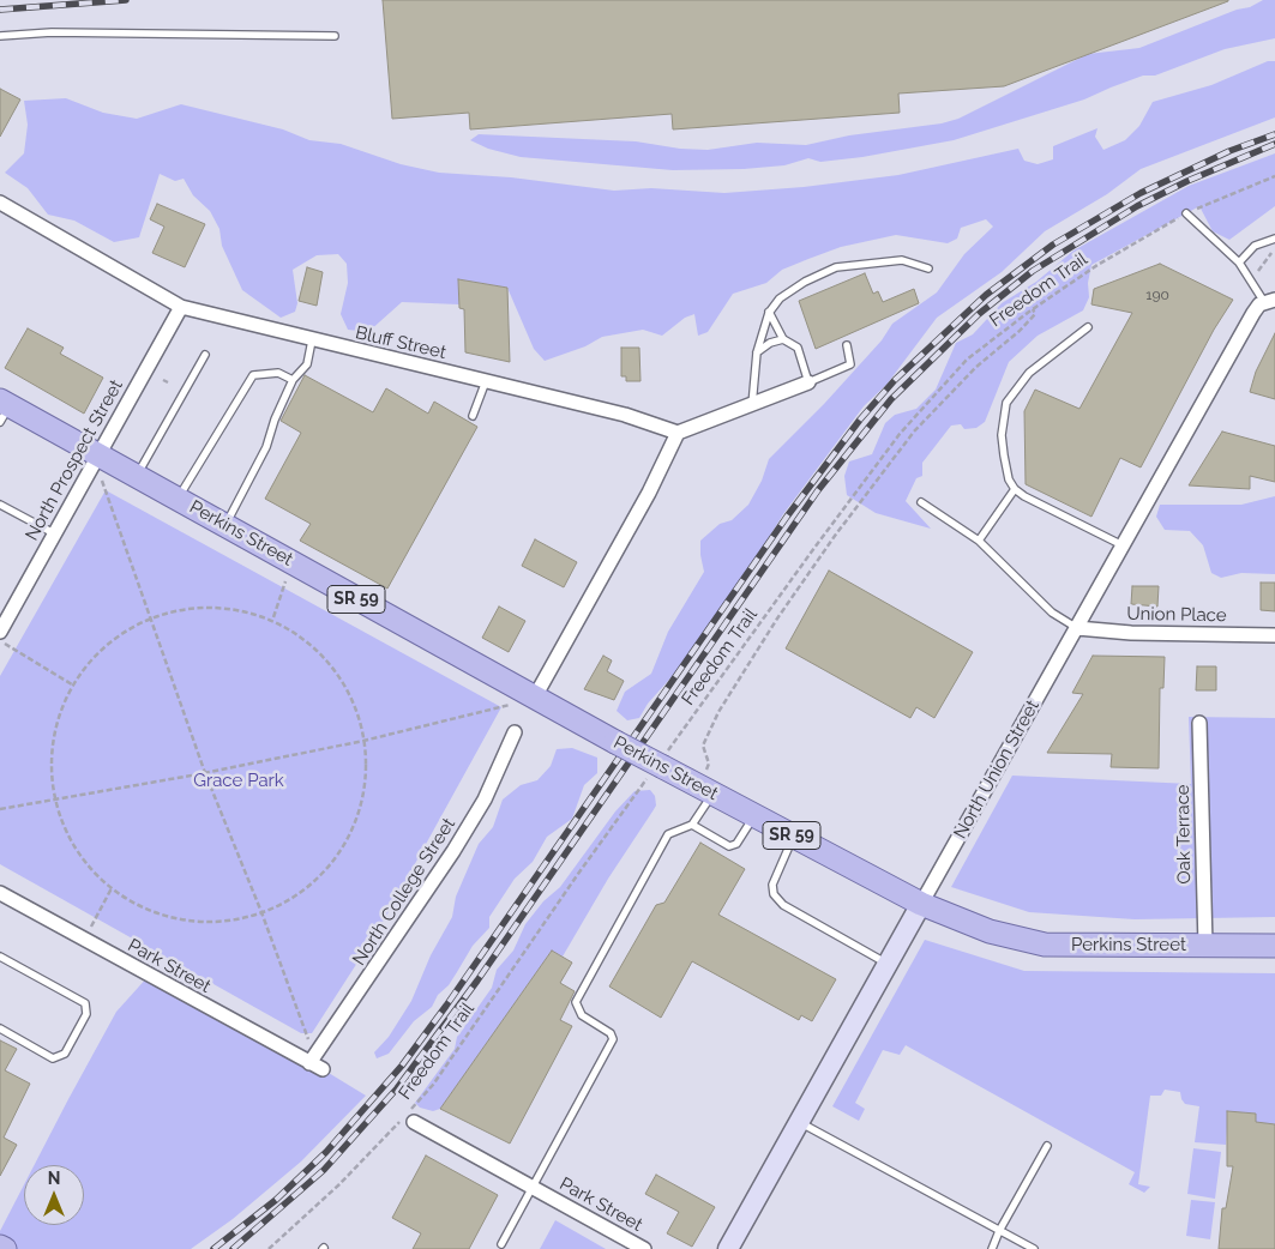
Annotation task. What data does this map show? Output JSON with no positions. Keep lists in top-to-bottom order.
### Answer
{
  "streets": {
    "main road": ["Perkins Street", "SR 59"],
    "street": [
      "Bluff Street",
      "North Prospect Street",
      "Union Place",
      "North Union Street",
      "Oak Terrace",
      "North College Street",
      "Park Street"
    ],
    "path": ["Freedom Trail"]
  },
  "crossings": [
    ["Freedom Trail", "Perkins Street"],
    ["Freedom Trail", "Park Street"],
    ["Bluff Street", "North Prospect Street"],
    ["North Prospect Street", "Perkins Street"],
    ["North Prospect Street", "SR 59"],
    ["Perkins Street", "SR 59"],
    ["Perkins Street", "North Union Street"],
    ["Perkins Street", "Oak Terrace"],
    ["Union Place", "North Union Street"],
    ["North College Street", "Park Street"]
  ],
  "parks": ["Grace Park"],
  "house_numbers": ["190"],
  "north": "top"
}
